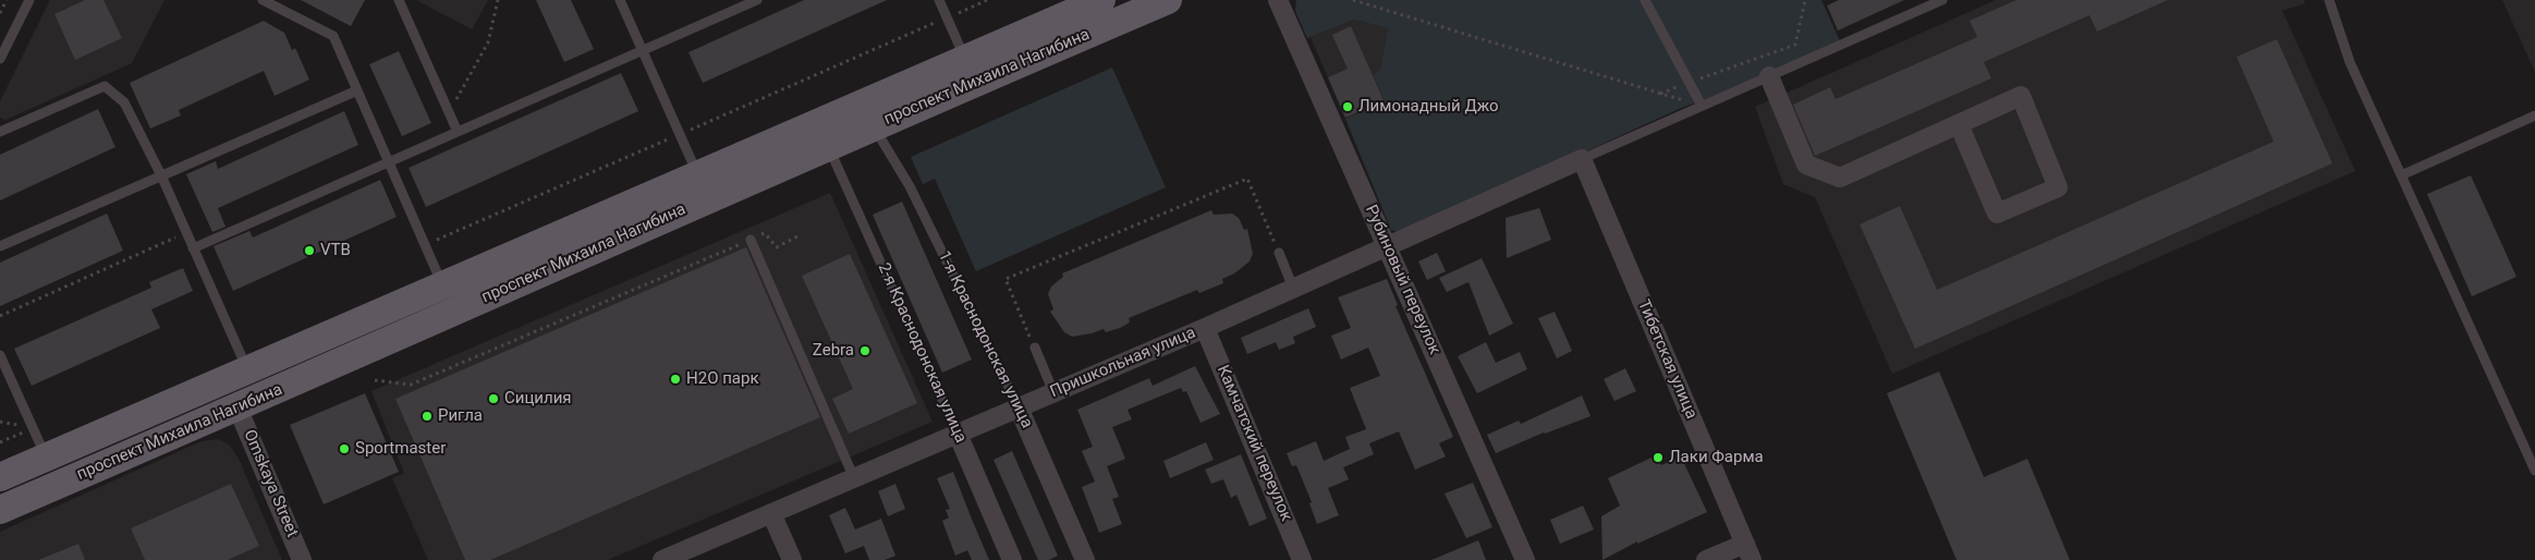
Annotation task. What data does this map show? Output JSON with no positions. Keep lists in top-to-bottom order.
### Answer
{
  "streets": {
    "main road": ["проспект Михаила Нагибина"],
    "street": [
      "Рубиновый переулок",
      "1-я Краснодонская улица",
      "2-я Краснодонская улица",
      "Тибетская улица",
      "Пришкольная улица",
      "Камчатский переулок",
      "Omskaya Street"
    ]
  },
  "crossings": [
    ["проспект Михаила Нагибина", "1-я Краснодонская улица"],
    ["проспект Михаила Нагибина", "2-я Краснодонская улица"],
    ["проспект Михаила Нагибина", "Omskaya Street"],
    ["Рубиновый переулок", "Пришкольная улица"],
    ["1-я Краснодонская улица", "Пришкольная улица"],
    ["2-я Краснодонская улица", "Пришкольная улица"],
    ["Тибетская улица", "Пришкольная улица"],
    ["Пришкольная улица", "Камчатский переулок"]
  ],
  "places": [
    "Лимонадный Джо",
    "VTB",
    "Zebra",
    "H2O парк",
    "Сицилия",
    "Ригла",
    "Sportmaster",
    "Лаки Фарма"
  ]
}
